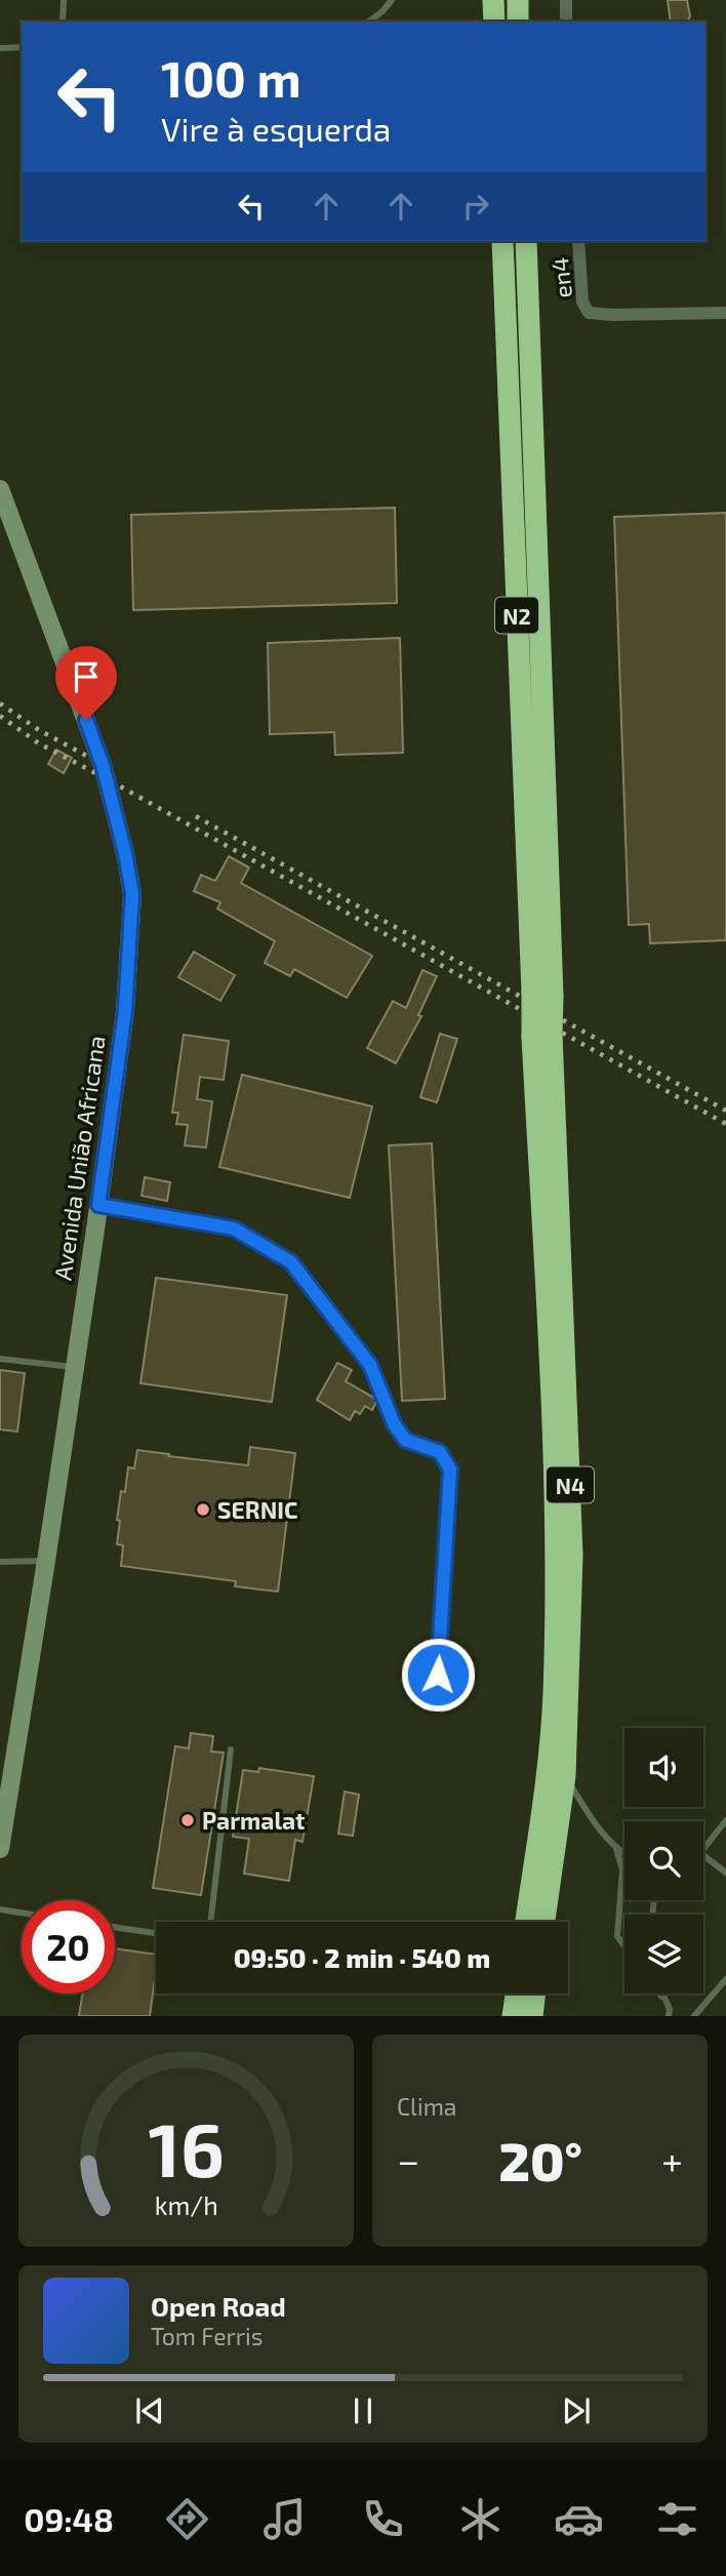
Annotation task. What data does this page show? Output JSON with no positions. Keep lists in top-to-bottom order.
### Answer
{
  "streets": {
    "highway": ["N2", "N4"],
    "main road": ["Avenida União Africana"],
    "street": ["en4"]
  },
  "crossings": [
    ["N2", "N4"]
  ],
  "places": ["SERNIC", "Parmalat"],
  "page": {
    "turn": ["100 m", "Vire à esquerda"],
    "limit": "20",
    "trip": "09:50 · 2 min · 540 m",
    "tile": "Clima",
    "heat": ["−", "20°", "+"],
    "song": ["Open Road", "Tom Ferris"],
    "tabs": "09:48",
    "gauge": ["16", "km/h"]
  }
}
